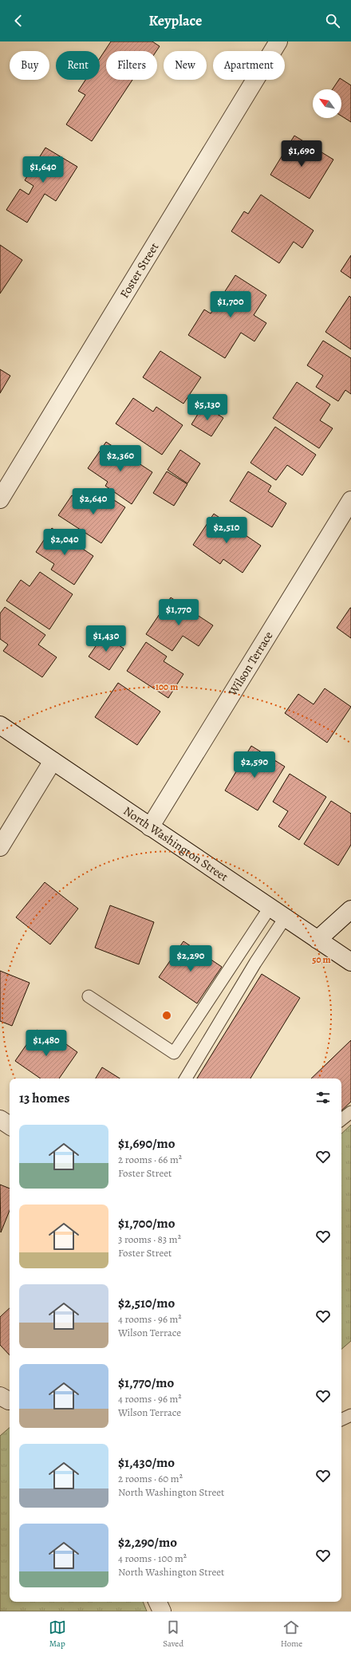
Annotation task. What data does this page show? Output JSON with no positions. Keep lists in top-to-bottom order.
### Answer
{
  "streets": {
    "street": ["Foster Street", "Wilson Terrace", "North Washington Street"]
  },
  "crossings": [
    ["Wilson Terrace", "North Washington Street"]
  ],
  "north": "top left",
  "page": {
    "header": "Keyplace",
    "chip": [
      "Buy",
      "Rent",
      "Filters",
      "New",
      "Apartment"
    ],
    "price": [
      "$1,690",
      "$1,640",
      "$1,700",
      "$5,130",
      "$2,360",
      "$2,640",
      "$2,510",
      "$2,040",
      "$1,770",
      "$1,430",
      "$2,590",
      "$2,290",
      "$1,480"
    ],
    "heading": "13 homes",
    "list": [
      {
        "name": "$1,690/mo",
        "note": "2 rooms · 66 m² · Foster Street"
      },
      {
        "name": "$1,700/mo",
        "note": "3 rooms · 83 m² · Foster Street"
      },
      {
        "name": "$2,510/mo",
        "note": "4 rooms · 96 m² · Wilson Terrace"
      },
      {
        "name": "$1,770/mo",
        "note": "4 rooms · 96 m² · Wilson Terrace"
      },
      {
        "name": "$1,430/mo",
        "note": "2 rooms · 60 m² · North Washington Street"
      },
      {
        "name": "$2,290/mo",
        "note": "4 rooms · 100 m² · North Washington Street"
      }
    ],
    "tabs": ["Map", "Saved", "Home"]
  },
  "rings": ["100 m", "50 m"]
}
